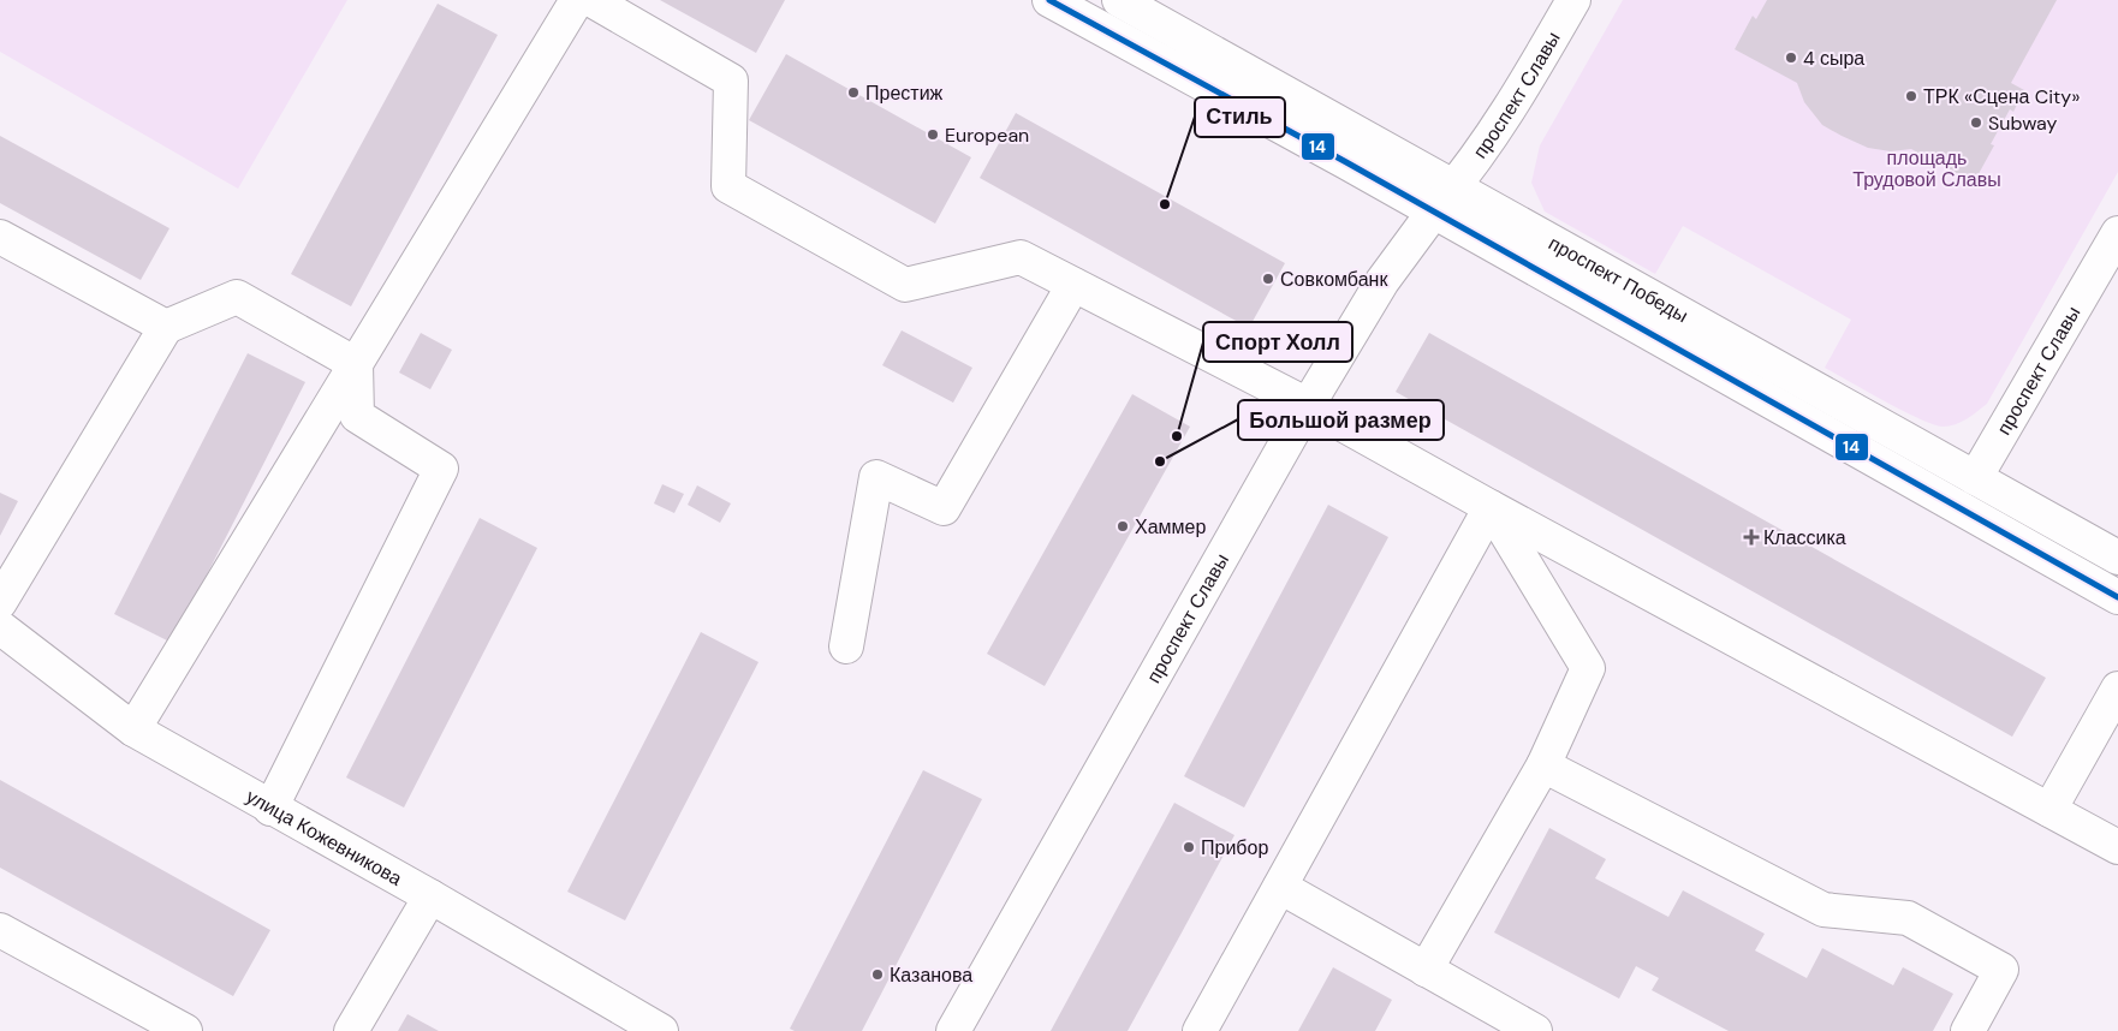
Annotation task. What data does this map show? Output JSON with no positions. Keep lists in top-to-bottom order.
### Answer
{
  "streets": {
    "main road": ["проспект Славы", "проспект Победы", "улица Кожевникова"]
  },
  "crossings": [
    ["проспект Славы", "проспект Победы"]
  ],
  "parks": ["площадь Трудовой Славы"],
  "places": {
    "other": [
      "4 сыра",
      "Престиж",
      "ТРК «Сцена City»",
      "Subway",
      "European",
      "Стиль",
      "Совкомбанк",
      "Спорт Холл",
      "Большой размер",
      "Хаммер",
      "Прибор",
      "Казанова"
    ],
    "health": ["Классика"]
  },
  "lines": ["transit line 14"]
}
